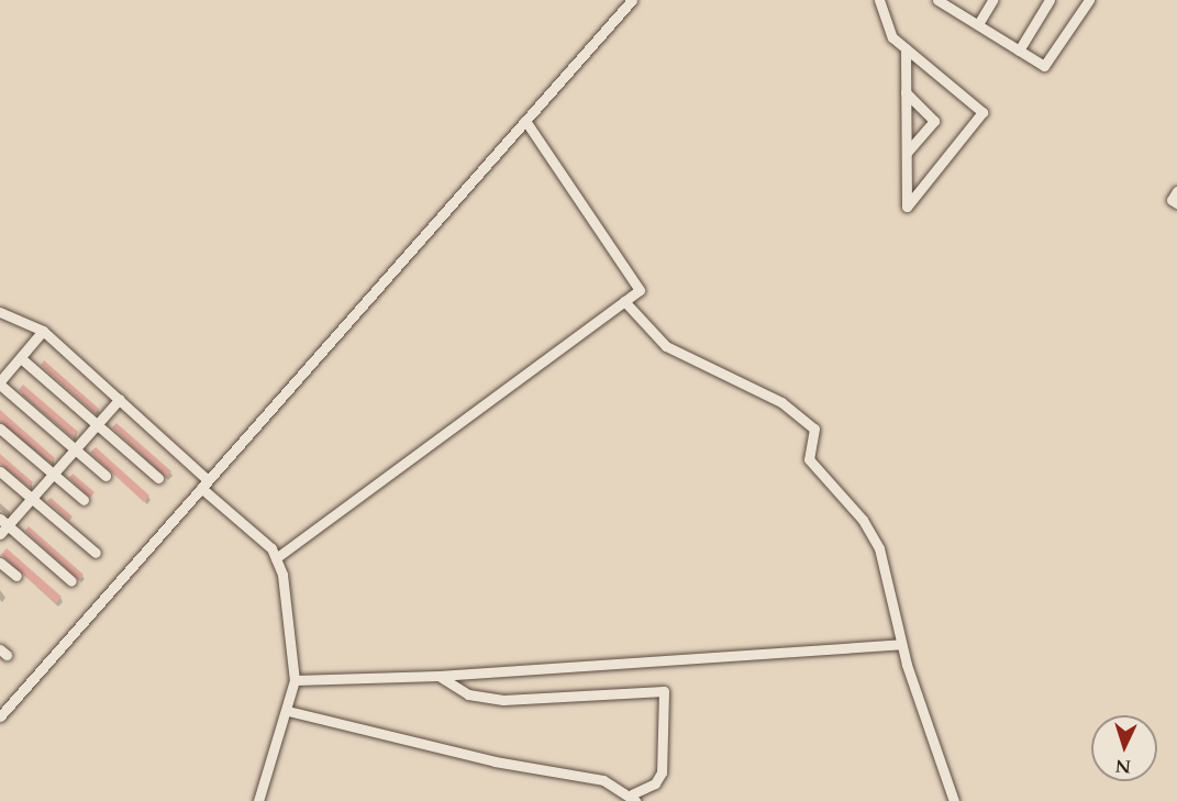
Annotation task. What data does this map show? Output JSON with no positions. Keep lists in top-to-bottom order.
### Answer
{
  "north": "bottom"
}
